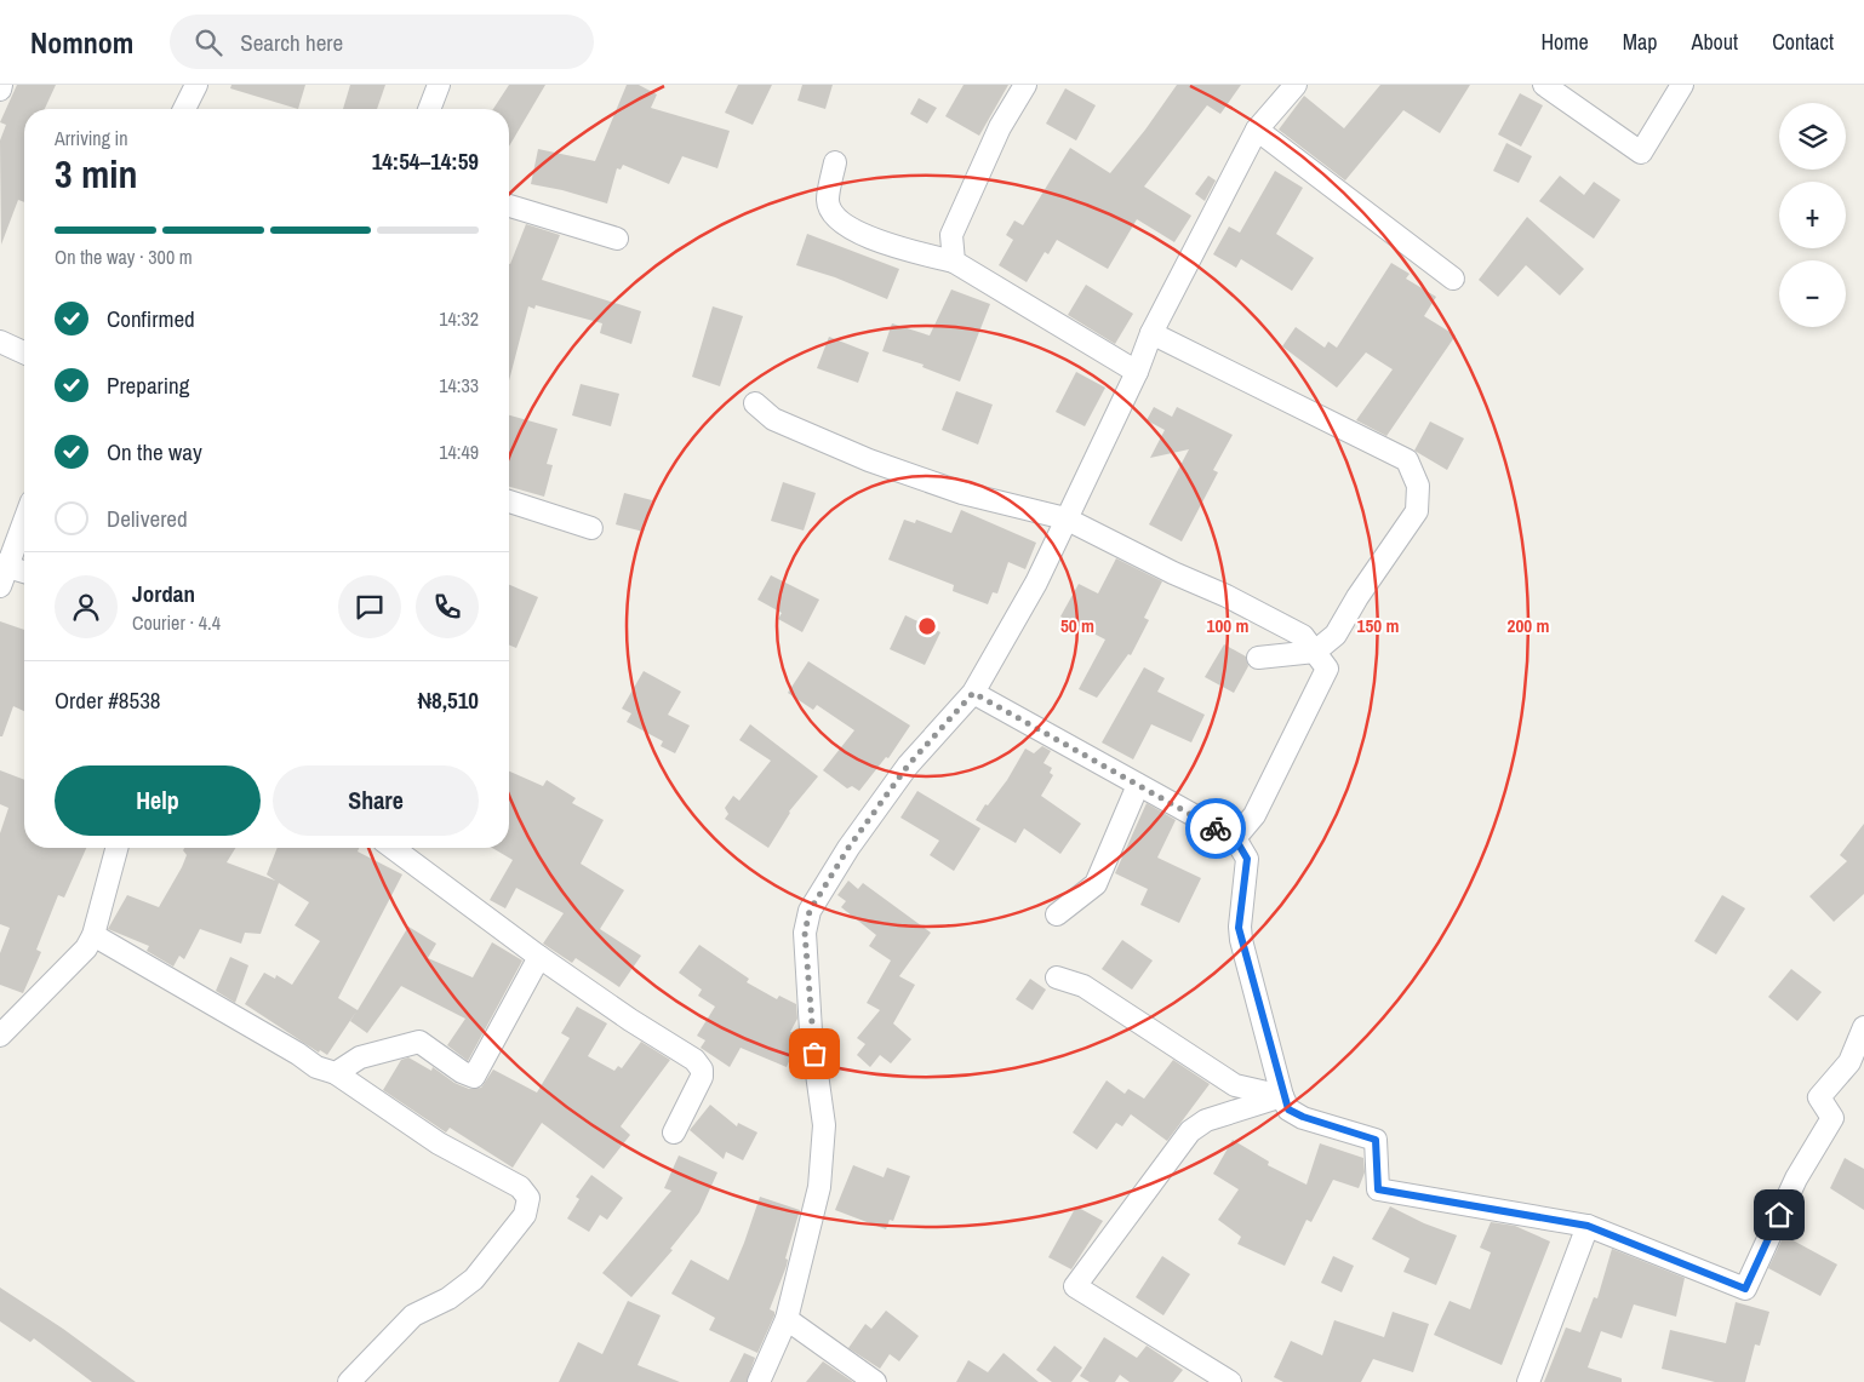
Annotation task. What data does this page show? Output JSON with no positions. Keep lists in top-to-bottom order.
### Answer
{
  "page": {
    "header": "Nomnom",
    "search": "Search here",
    "nav": [
      "Home",
      "Map",
      "About",
      "Contact"
    ],
    "map_buttons": ["+", "−"],
    "heading": ["3 min", "Arriving in", "14:54–14:59"],
    "panel": [
      "Jordan",
      "Courier · 4.4",
      "Order #8538",
      "₦8,510"
    ],
    "bar": "On the way · 300 m",
    "list": [
      ["Confirmed", "14:32"],
      ["Preparing", "14:33"],
      ["On the way", "14:49"],
      "Delivered"
    ],
    "buttons": ["Help", "Share"]
  },
  "rings": [
    "50 m",
    "100 m",
    "150 m",
    "200 m"
  ]
}
